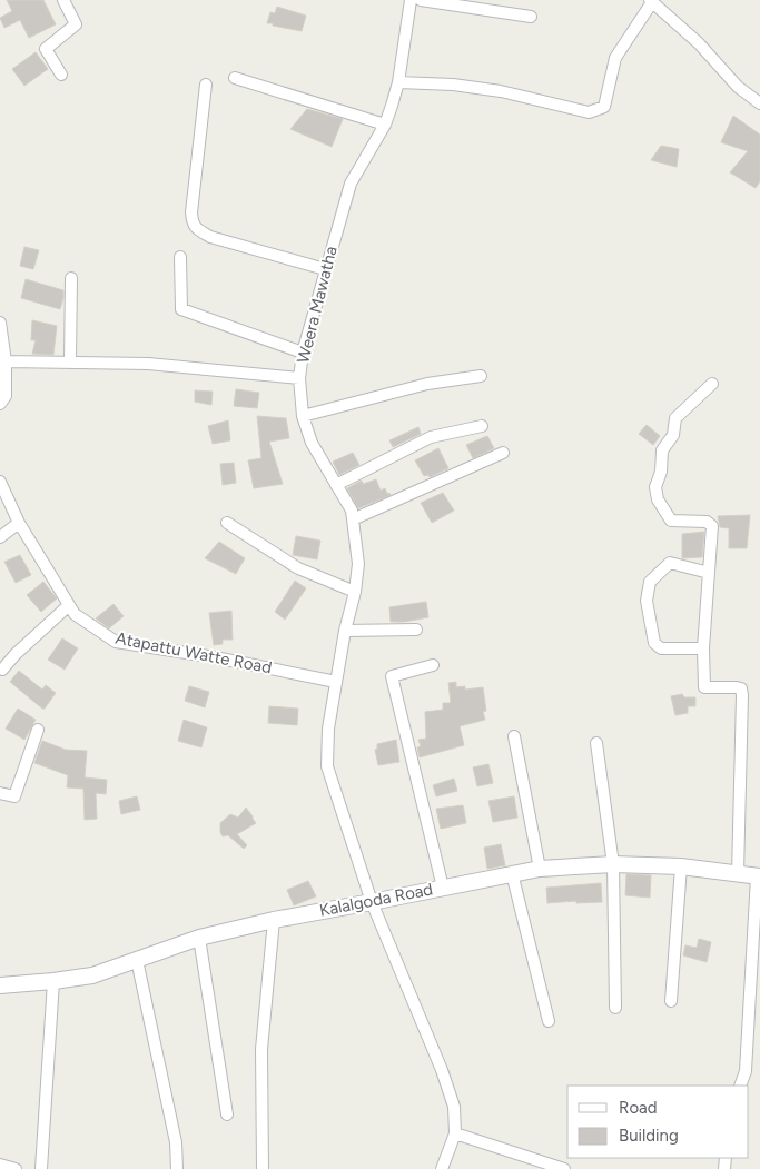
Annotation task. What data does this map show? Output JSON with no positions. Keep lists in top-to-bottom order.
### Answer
{
  "streets": {
    "street": ["Weera Mawatha", "Atapattu Watte Road", "Kalalgoda Road"]
  },
  "crossings": [
    ["Weera Mawatha", "Atapattu Watte Road"],
    ["Weera Mawatha", "Kalalgoda Road"]
  ],
  "legend": ["Road", "Building"]
}
